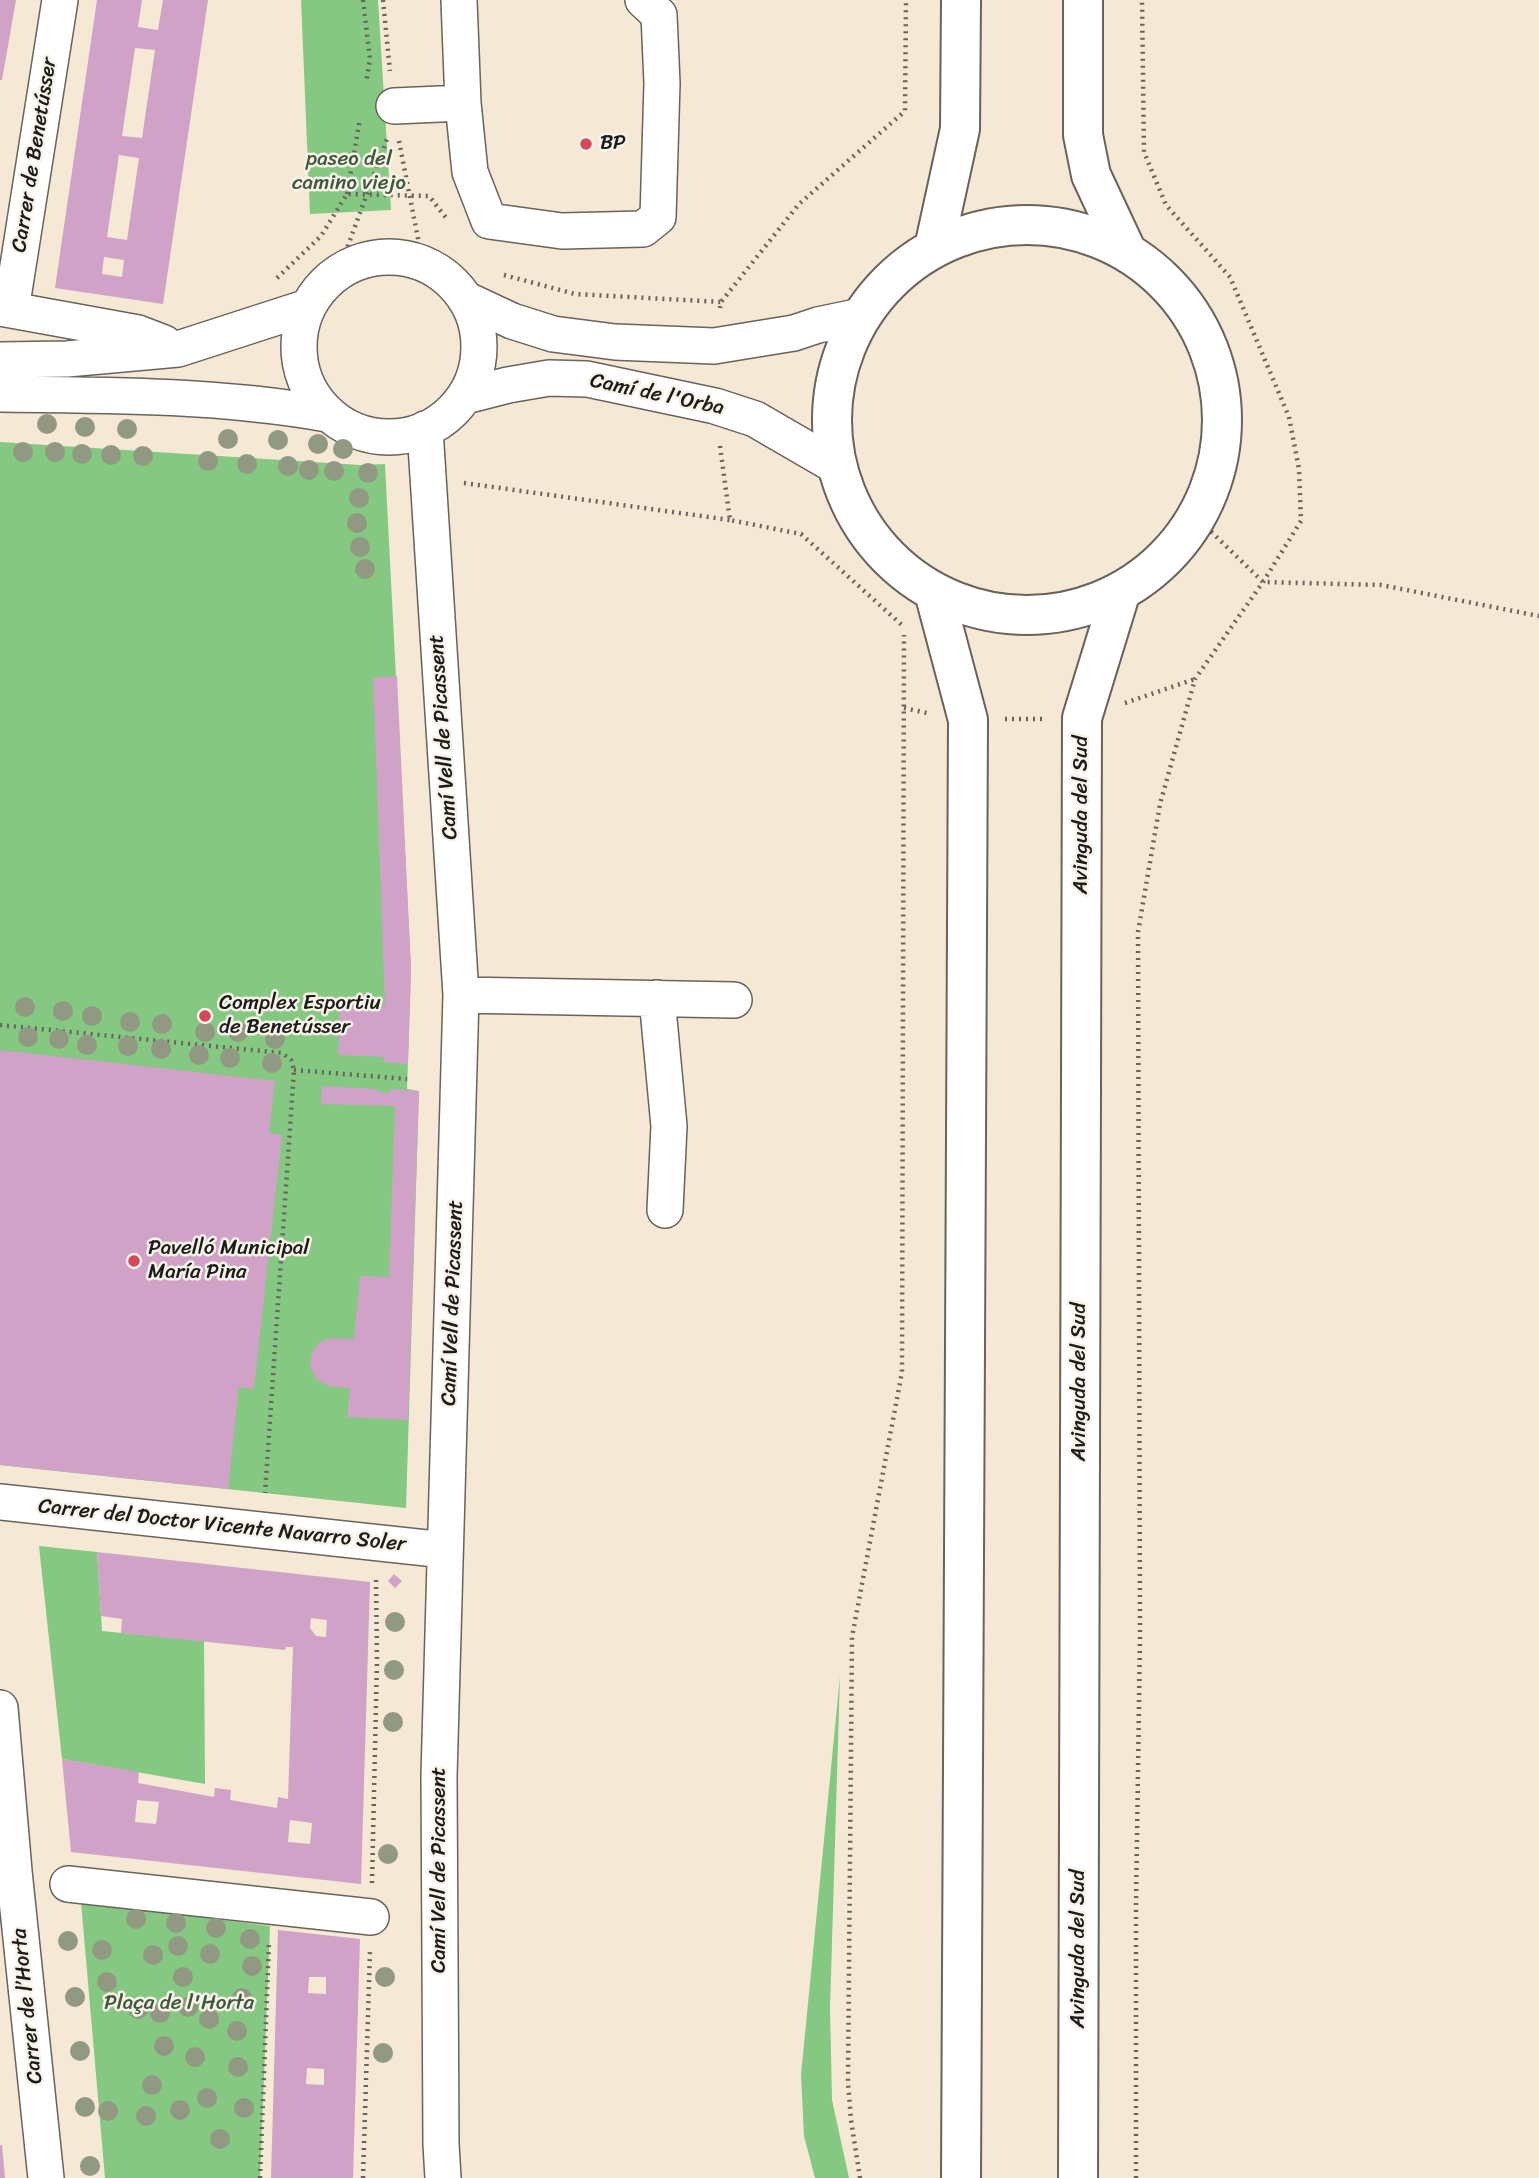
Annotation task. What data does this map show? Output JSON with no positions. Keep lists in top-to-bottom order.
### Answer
{
  "streets": {
    "main road": ["Avinguda del Sud"],
    "street": [
      "Carrer de Benetússer",
      "Camí de l'Orba",
      "Camí Vell de Picassent",
      "Carrer del Doctor Vicente Navarro Soler",
      "Carrer de l’Horta"
    ]
  },
  "crossings": [
    ["Camí de l'Orba", "Camí Vell de Picassent"],
    ["Camí Vell de Picassent", "Carrer del Doctor Vicente Navarro Soler"]
  ],
  "parks": ["paseo del camino viejo", "Plaça de l'Horta"],
  "places": ["BP", "Complex Esportiu de Benetússer", "Pavelló Municipal María Pina"]
}
